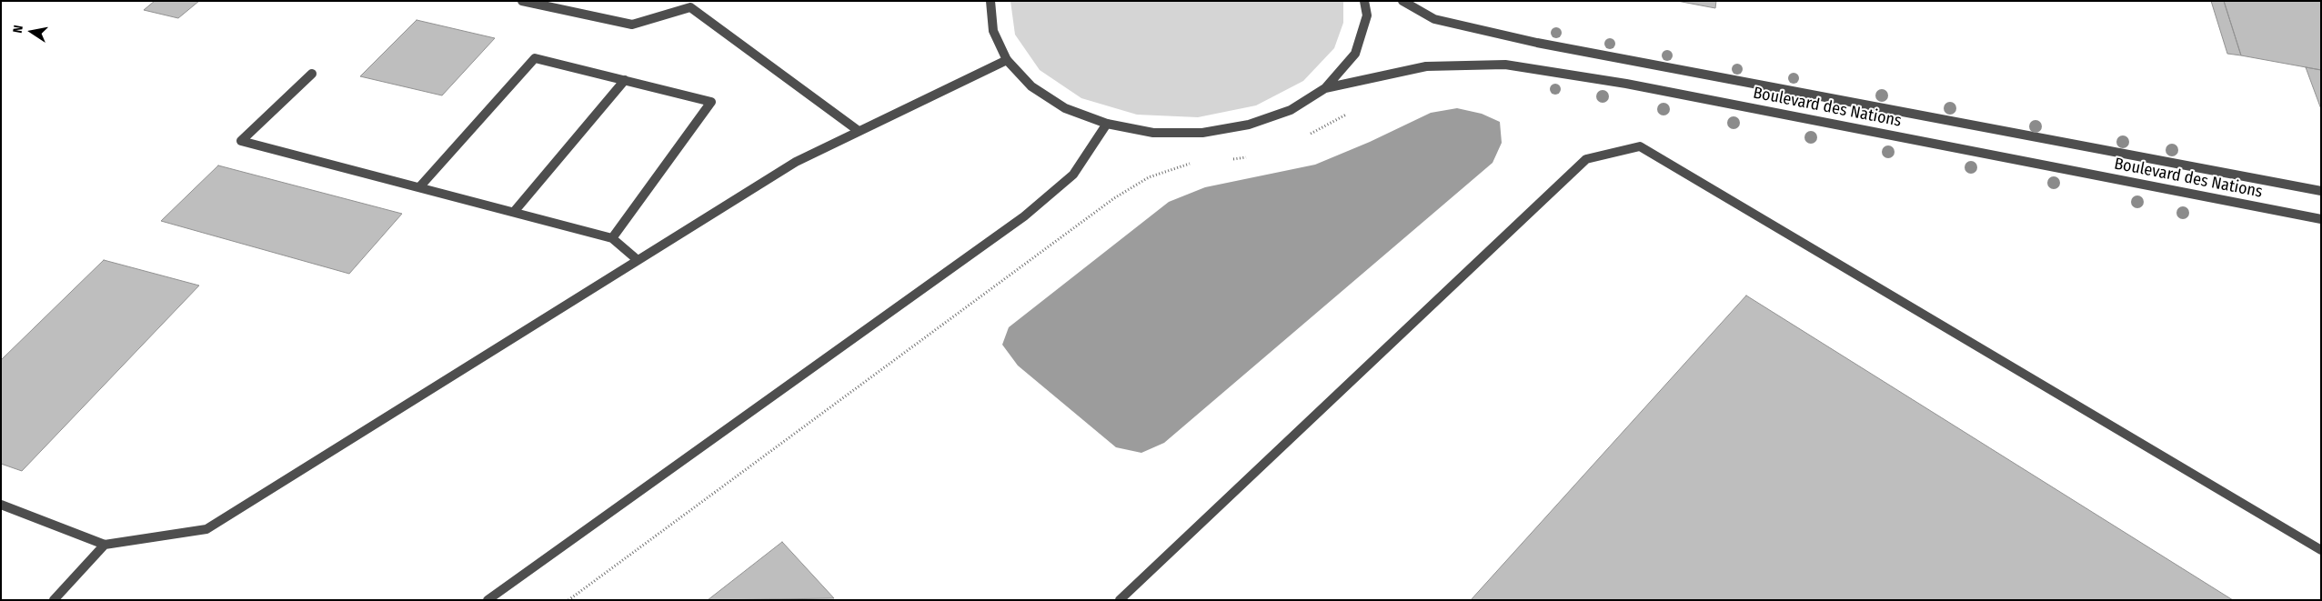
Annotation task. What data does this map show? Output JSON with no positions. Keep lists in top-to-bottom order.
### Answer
{
  "streets": {
    "street": ["Boulevard des Nations"]
  },
  "north": "left"
}
